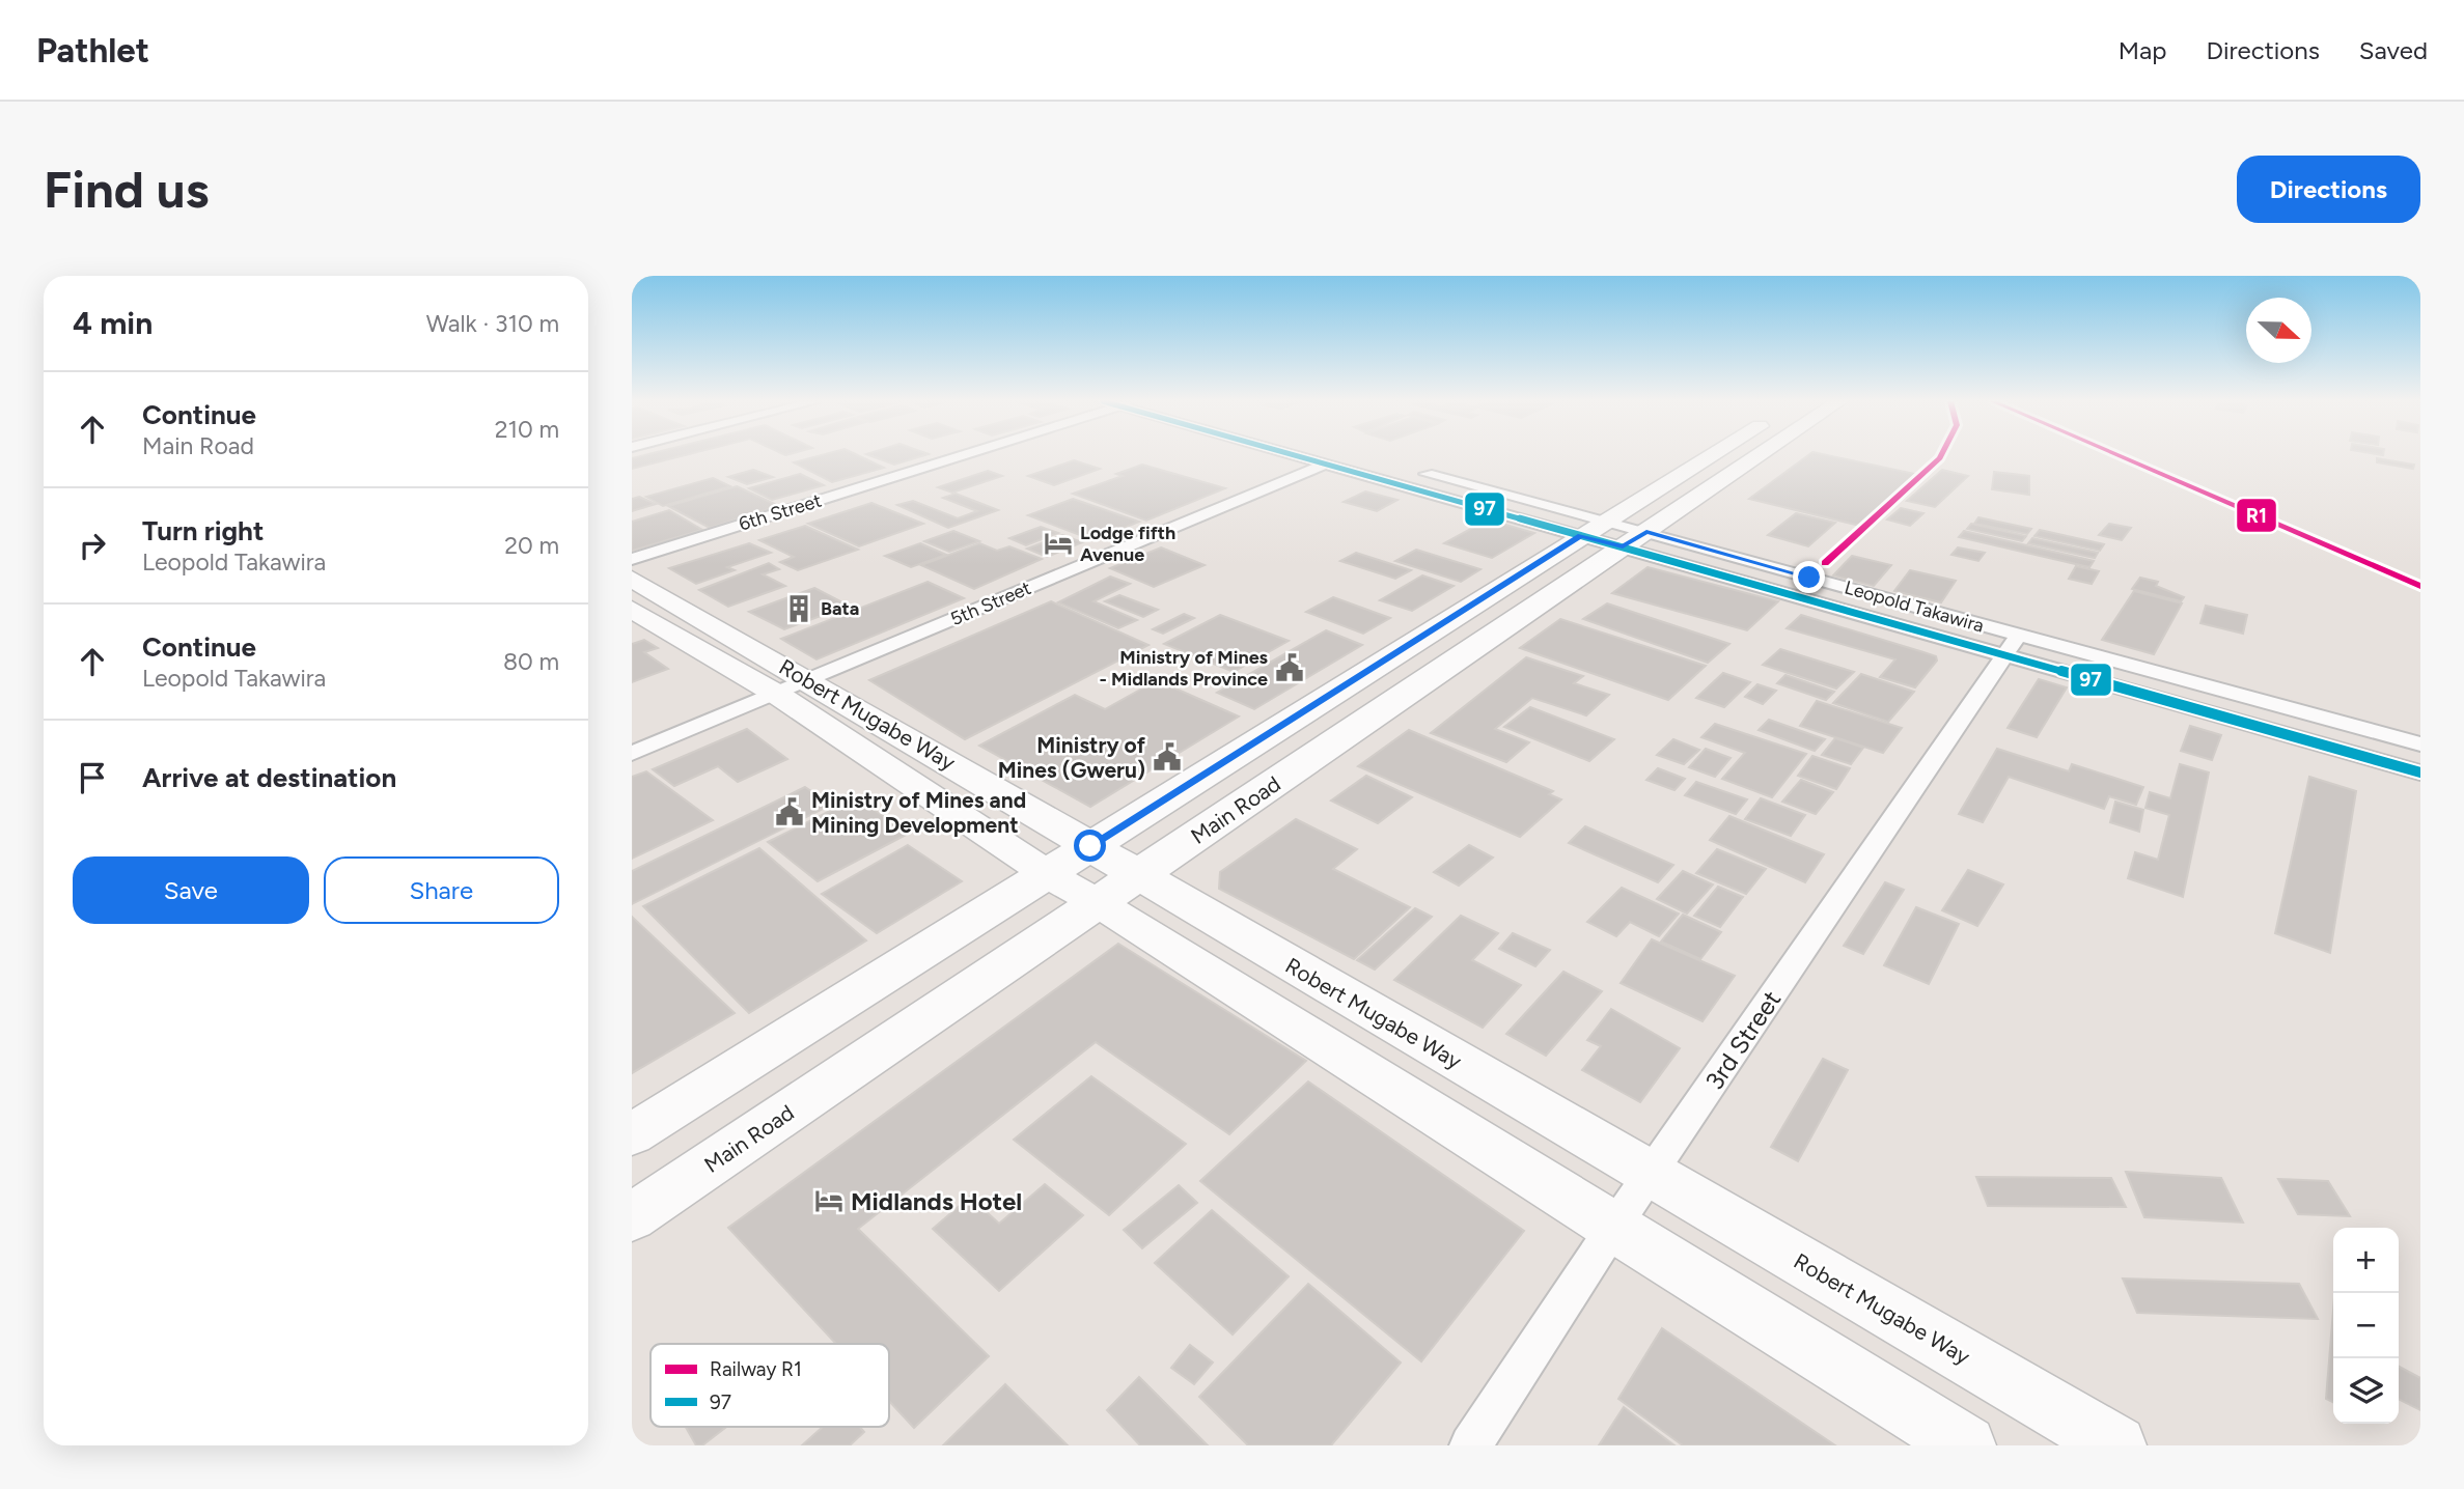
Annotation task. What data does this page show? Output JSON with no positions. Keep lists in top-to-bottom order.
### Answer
{
  "streets": {
    "street": [
      "6th Street",
      "5th Street",
      "Leopold Takawira",
      "Robert Mugabe Way",
      "Main Road",
      "3rd Street"
    ]
  },
  "crossings": [
    ["5th Street", "Leopold Takawira"],
    ["5th Street", "Robert Mugabe Way"],
    ["Leopold Takawira", "Main Road"],
    ["Leopold Takawira", "3rd Street"],
    ["Robert Mugabe Way", "Main Road"],
    ["Robert Mugabe Way", "3rd Street"]
  ],
  "places": {
    "hotel": ["Lodge fifth Avenue", "Midlands Hotel"],
    "building": ["Bata"],
    "public building": ["Ministry of Mines - Midlands Province", "Ministry of Mines (Gweru)", "Ministry of Mines and Mining Development"]
  },
  "lines": ["rail line R1", "transit line 97"],
  "legend": ["Railway R1", "97"],
  "north": "right",
  "page": {
    "header": "Pathlet",
    "nav": ["Map", "Directions", "Saved"],
    "buttons": [
      "Directions",
      ["Save", "Share"]
    ],
    "title": "Find us",
    "heading": ["4 min", "Walk · 310 m"],
    "list": [
      ["Continue", "Main Road", "210 m"],
      ["Turn right", "Leopold Takawira", "20 m"],
      ["Continue", "Leopold Takawira", "80 m"],
      "Arrive at destination"
    ],
    "map_buttons": ["+", "−"]
  }
}
